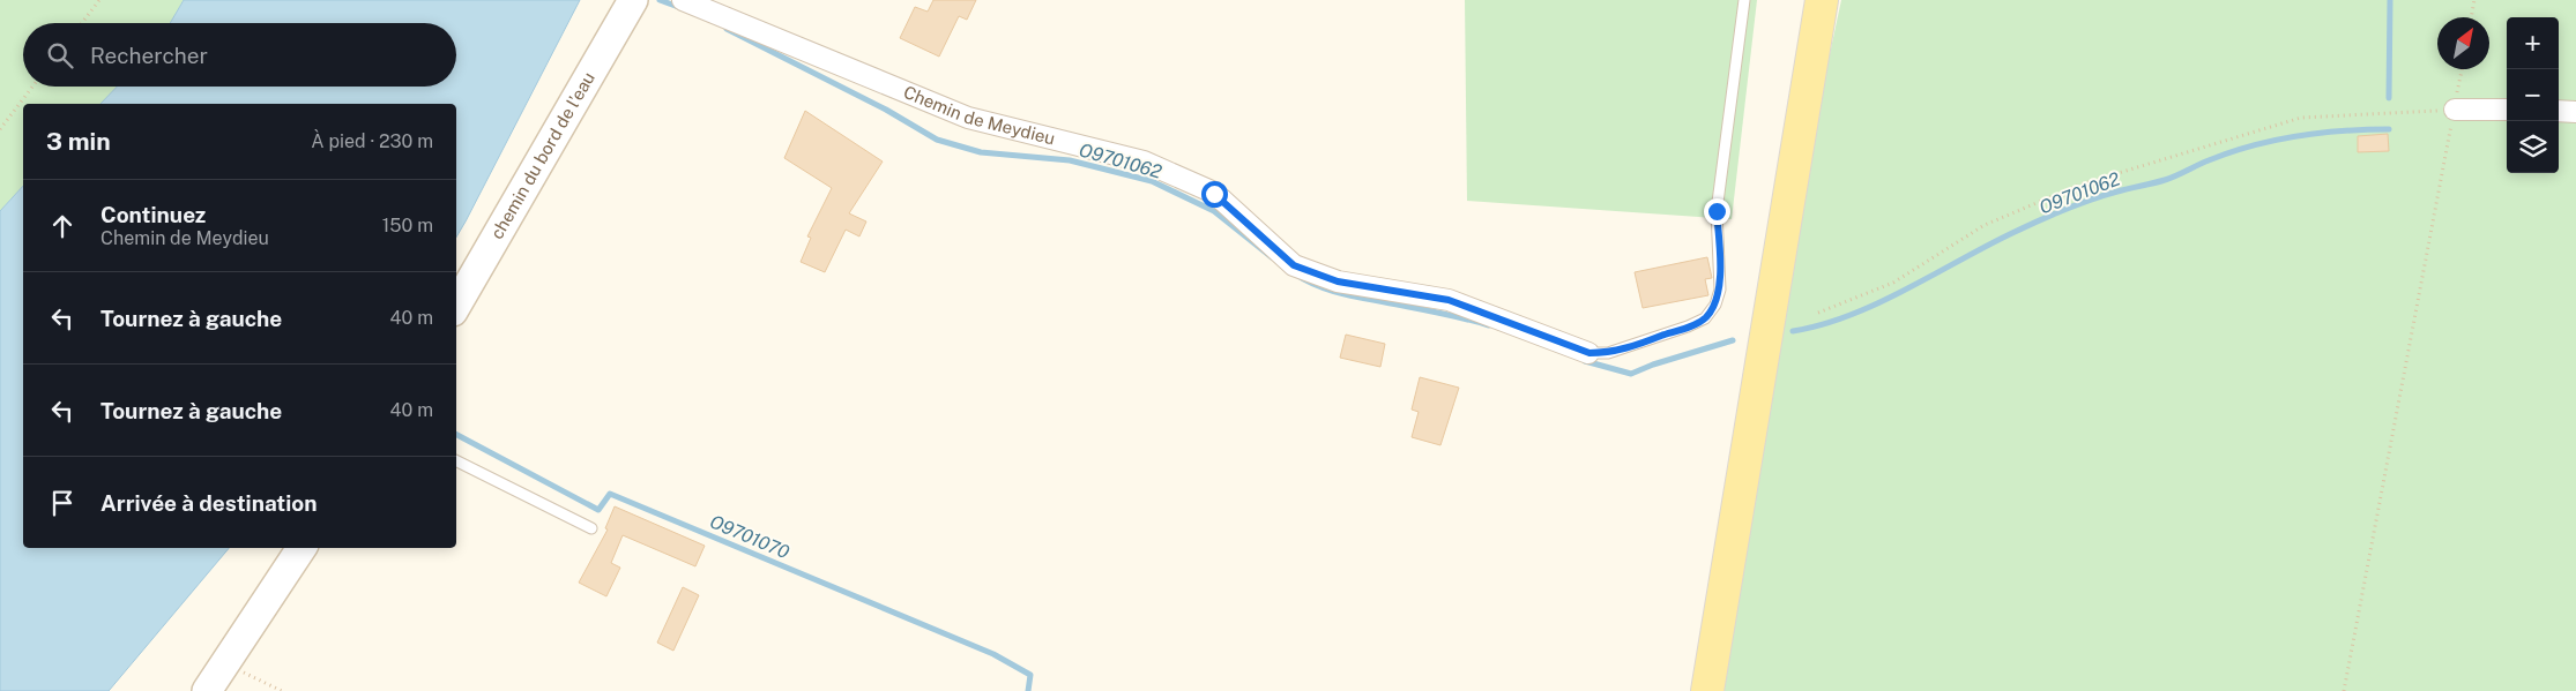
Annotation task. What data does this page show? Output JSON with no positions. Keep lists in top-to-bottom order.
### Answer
{
  "streets": {
    "street": ["Chemin de Meydieu", "chemin du bord de l'eau"]
  },
  "water": ["O9701062", "O9701070"],
  "north": "top right",
  "page": {
    "map_buttons": ["+", "−"],
    "search": "Rechercher",
    "heading": ["3 min", "À pied · 230 m"],
    "list": [
      ["Continuez", "Chemin de Meydieu", "150 m"],
      ["Tournez à gauche", "40 m"],
      ["Tournez à gauche", "40 m"],
      "Arrivée à destination"
    ]
  }
}
